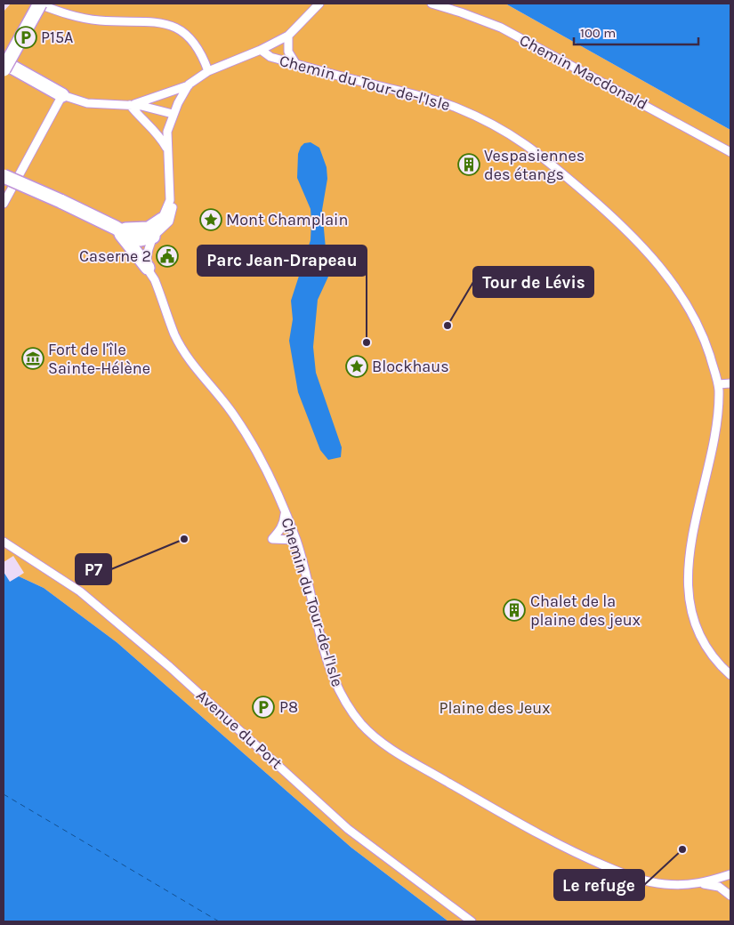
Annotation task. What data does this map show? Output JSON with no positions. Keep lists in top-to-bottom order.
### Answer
{
  "streets": {
    "street": ["Chemin Macdonald", "Chemin du Tour-de-l'Isle", "Avenue du Port"]
  },
  "parks": ["Plaine des Jeux"],
  "places": {
    "parking": ["P15A", "P8"],
    "building": ["Vespasiennes des étangs", "Chalet de la plaine des jeux"],
    "place": ["Mont Champlain", "Blockhaus"],
    "public building": ["Caserne 2"],
    "other": [
      "Tour de Lévis",
      "Parc Jean-Drapeau",
      "P7",
      "Le refuge"
    ],
    "museum": ["Fort de l'île Sainte-Hélène"]
  },
  "scale_bar": "100 m"
}
